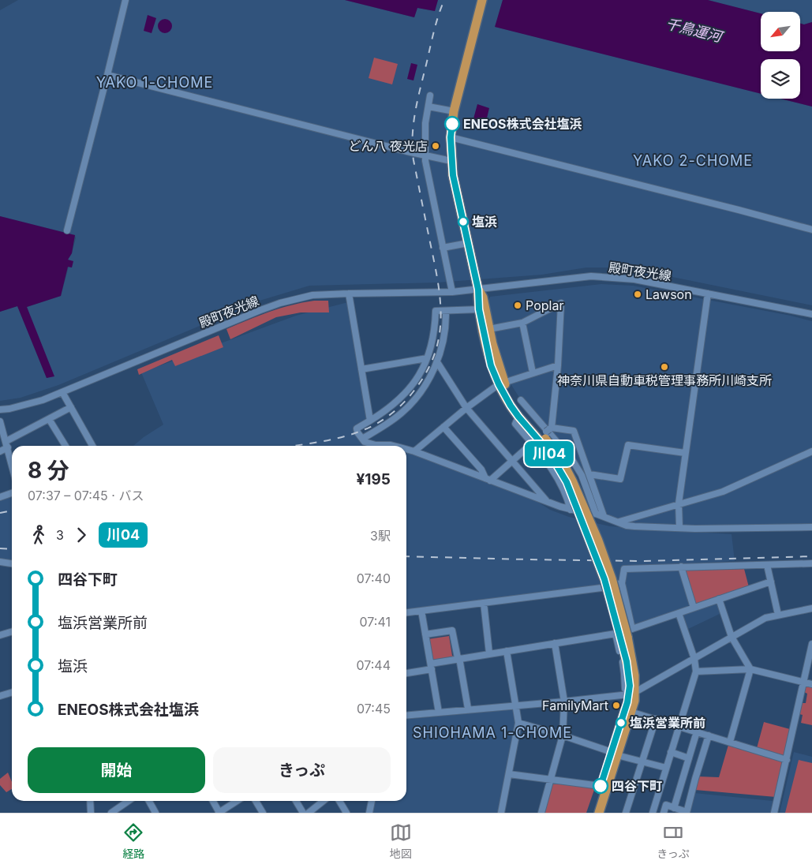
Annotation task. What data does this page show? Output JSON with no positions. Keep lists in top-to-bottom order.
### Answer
{
  "streets": {
    "street": ["殿町夜光線"]
  },
  "districts": ["YAKO 1-CHOME", "YAKO 2-CHOME", "SHIOHAMA 1-CHOME"],
  "water": ["千鳥運河"],
  "places": [
    "ENEOS株式会社塩浜",
    "どん八 夜光店",
    "塩浜",
    "Lawson",
    "Poplar",
    "神奈川県自動車税管理事務所川崎支所",
    "FamilyMart",
    "塩浜営業所前",
    "四谷下町"
  ],
  "lines": ["bus line 川04"],
  "north": "bottom left",
  "page": {
    "on_map": "川04",
    "heading": ["8 分", "07:37 – 07:45 · バス", "¥195"],
    "legs": ["3", "川04", "3駅"],
    "list": [
      {
        "name": "四谷下町",
        "value": "07:40"
      },
      {
        "name": "塩浜営業所前",
        "value": "07:41"
      },
      {
        "name": "塩浜",
        "value": "07:44"
      },
      {
        "name": "ENEOS株式会社塩浜",
        "value": "07:45"
      }
    ],
    "buttons": ["開始", "きっぷ"],
    "tabs": ["経路", "地図", "きっぷ"]
  }
}
